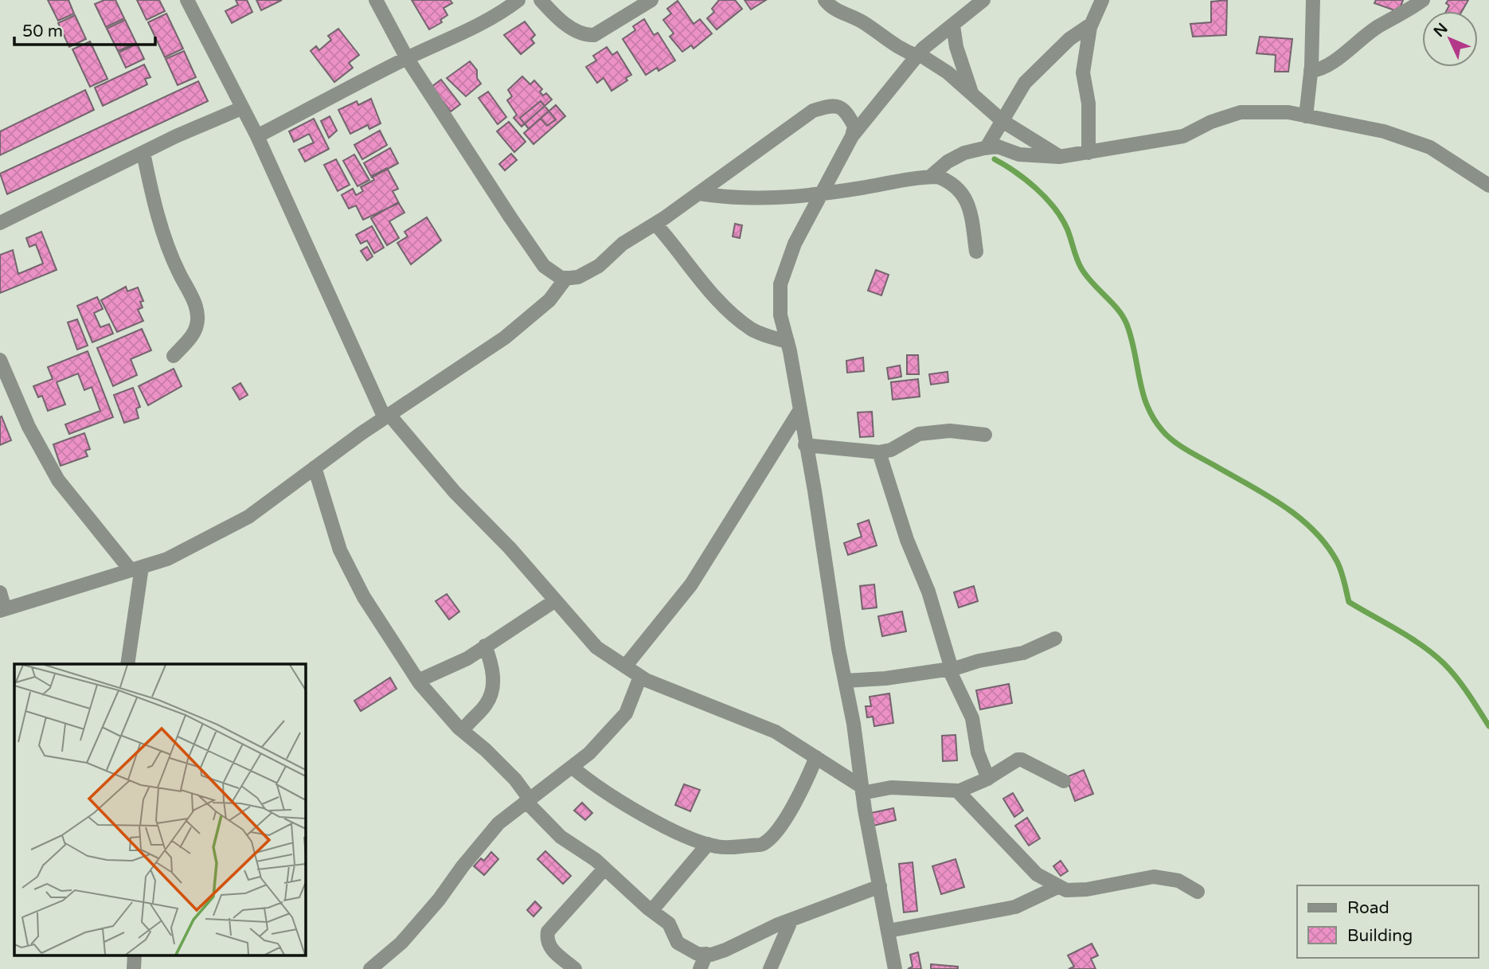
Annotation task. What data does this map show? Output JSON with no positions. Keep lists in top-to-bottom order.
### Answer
{
  "legend": ["Road", "Building"],
  "scale_bar": "50 m",
  "north": "top left"
}
